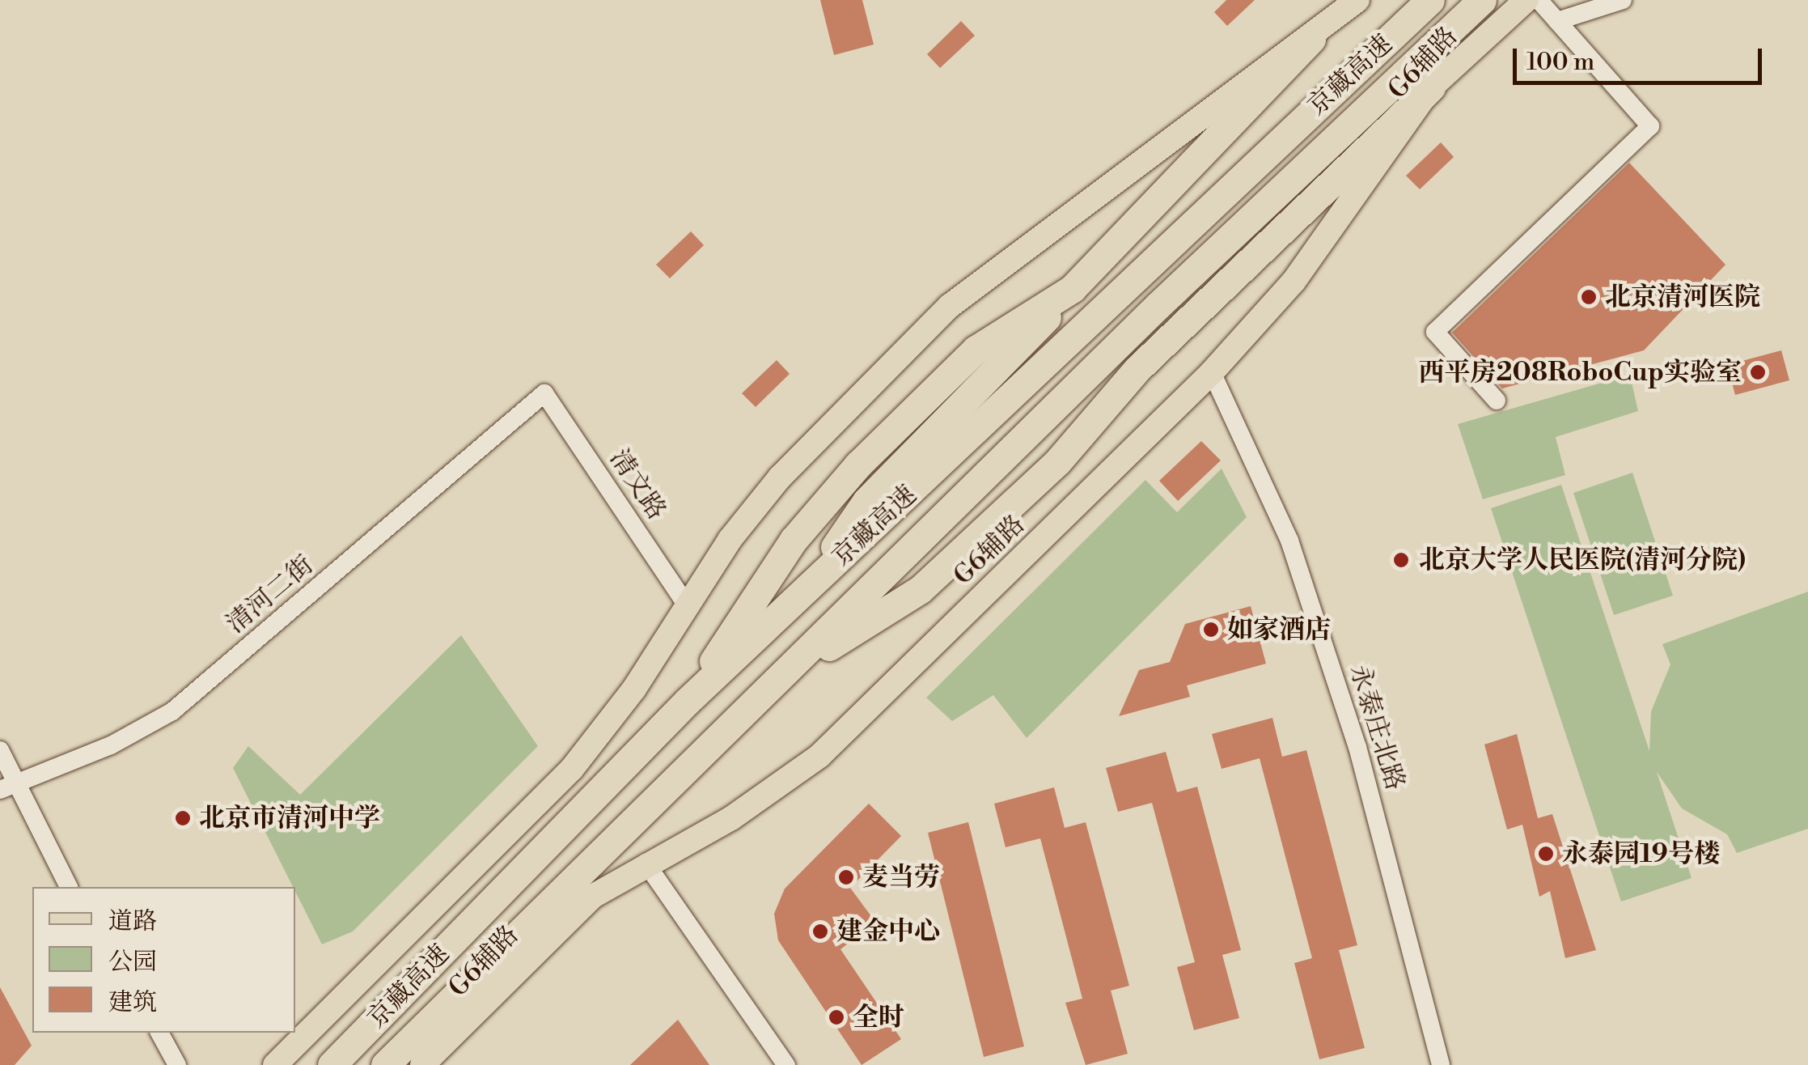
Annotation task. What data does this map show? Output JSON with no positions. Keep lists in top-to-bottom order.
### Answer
{
  "streets": {
    "highway": ["京藏高速"],
    "main road": ["G6辅路"],
    "street": ["清文路", "清河二街", "永泰庄北路"]
  },
  "crossings": [
    ["G6辅路", "永泰庄北路"],
    ["清文路", "清河二街"]
  ],
  "places": [
    "北京清河医院",
    "西平房208RoboCup实验室",
    "北京大学人民医院(清河分院)",
    "如家酒店",
    "北京市清河中学",
    "永泰园19号楼",
    "麦当劳",
    "建金中心",
    "全时"
  ],
  "legend": ["道路", "公园", "建筑"],
  "scale_bar": "100 m"
}
